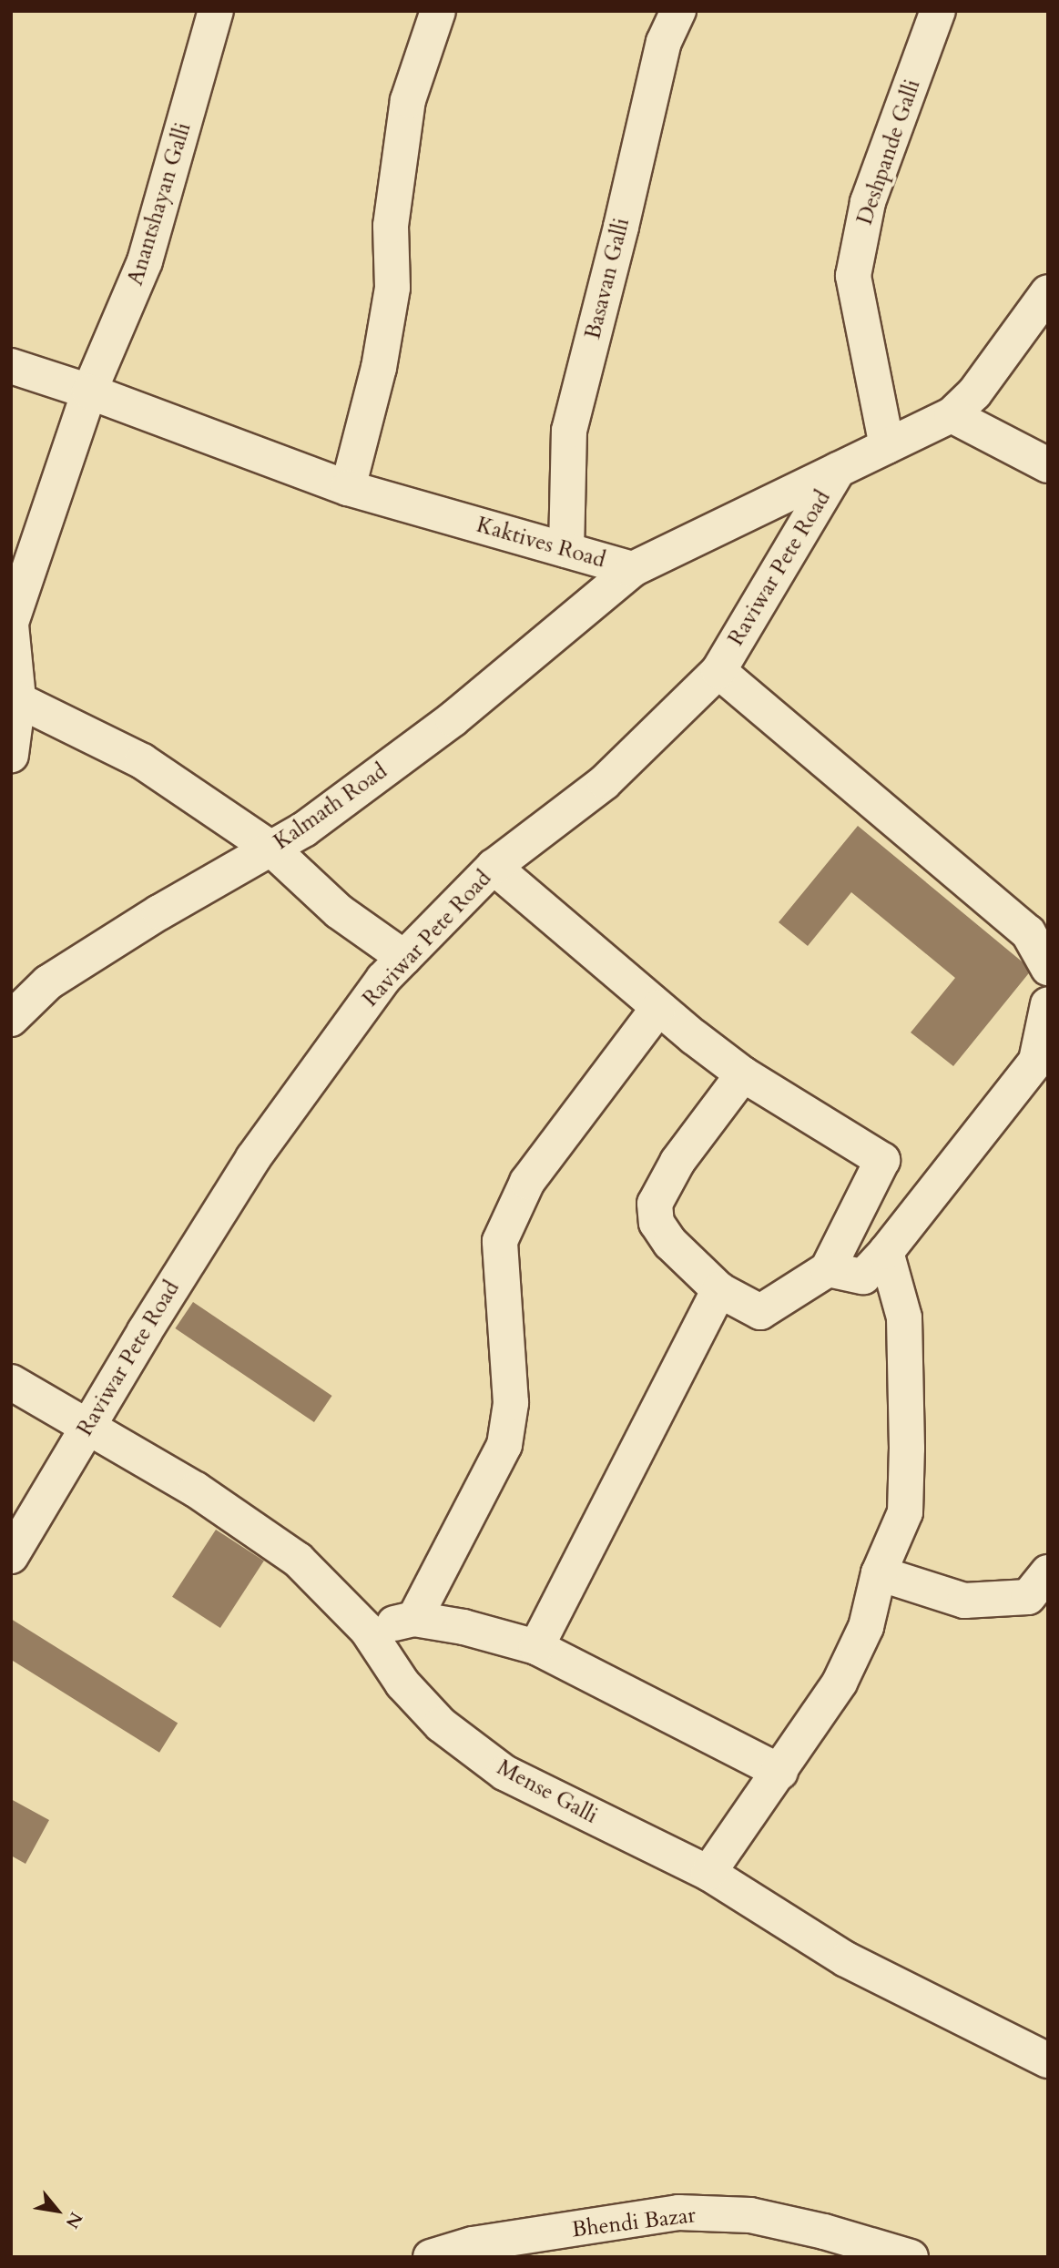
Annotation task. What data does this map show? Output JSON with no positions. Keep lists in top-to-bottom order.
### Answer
{
  "streets": {
    "street": [
      "Deshpande Galli",
      "Anantshayan Galli",
      "Basavan Galli",
      "Kaktives Road",
      "Raviwar Pete Road",
      "Kalmath Road",
      "Mense Galli",
      "Bhendi Bazar"
    ]
  },
  "crossings": [
    ["Deshpande Galli", "Kaktives Road"],
    ["Anantshayan Galli", "Kaktives Road"],
    ["Basavan Galli", "Kaktives Road"],
    ["Kaktives Road", "Raviwar Pete Road"],
    ["Kaktives Road", "Kalmath Road"],
    ["Raviwar Pete Road", "Mense Galli"]
  ],
  "north": "bottom right"
}
